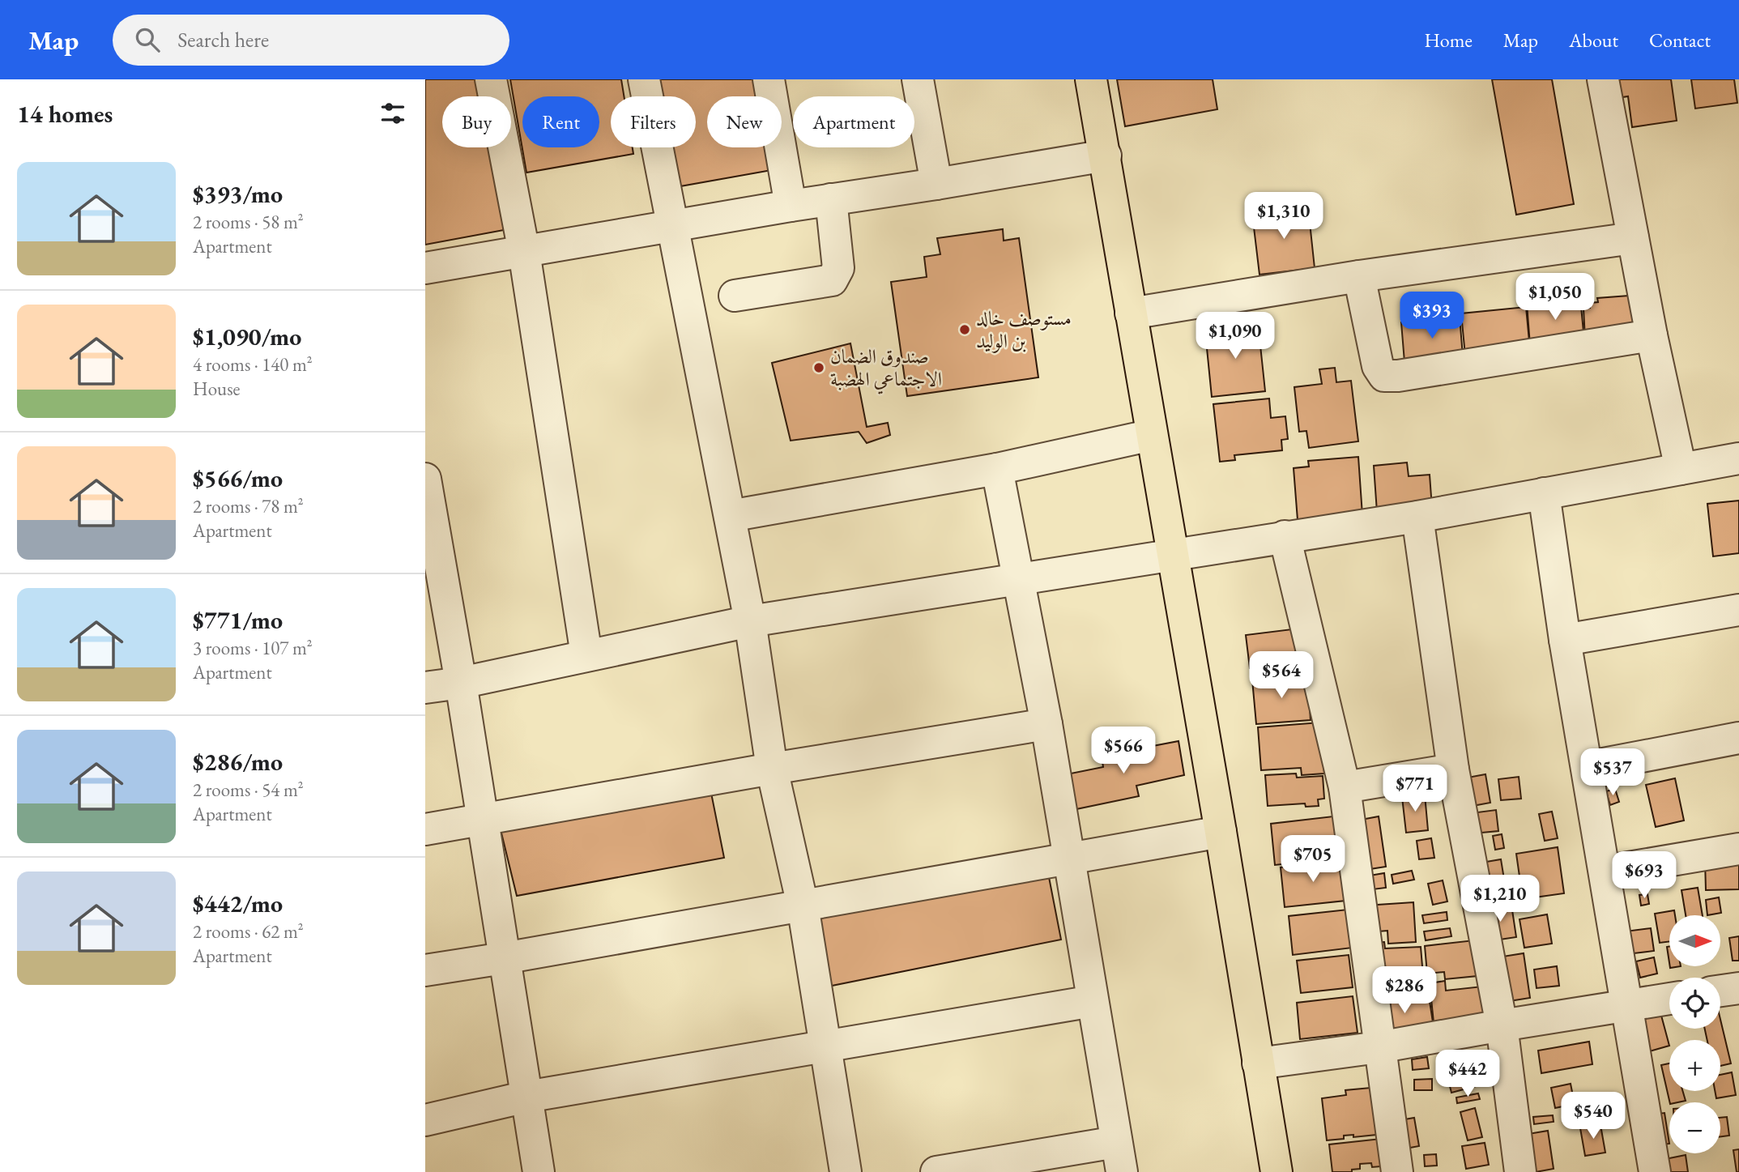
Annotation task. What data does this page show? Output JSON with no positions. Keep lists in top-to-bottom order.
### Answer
{
  "places": ["مستوصف خالد بن الوليد", "صندوق الضمان الاجتماعي الهضبة"],
  "north": "right",
  "page": {
    "header": "Map",
    "search": "Search here",
    "nav": [
      "Home",
      "Map",
      "About",
      "Contact"
    ],
    "heading": "14 homes",
    "chip": [
      "Buy",
      "Rent",
      "Filters",
      "New",
      "Apartment"
    ],
    "list": [
      {
        "name": "$393/mo",
        "note": "2 rooms · 58 m² · Apartment"
      },
      {
        "name": "$1,090/mo",
        "note": "4 rooms · 140 m² · House"
      },
      {
        "name": "$566/mo",
        "note": "2 rooms · 78 m² · Apartment"
      },
      {
        "name": "$771/mo",
        "note": "3 rooms · 107 m² · Apartment"
      },
      {
        "name": "$286/mo",
        "note": "2 rooms · 54 m² · Apartment"
      },
      {
        "name": "$442/mo",
        "note": "2 rooms · 62 m² · Apartment"
      }
    ],
    "price": [
      "$1,310",
      "$1,050",
      "$393",
      "$1,090",
      "$564",
      "$566",
      "$537",
      "$771",
      "$705",
      "$693",
      "$1,210",
      "$286",
      "$442",
      "$540"
    ],
    "map_buttons": ["+", "−"]
  }
}
